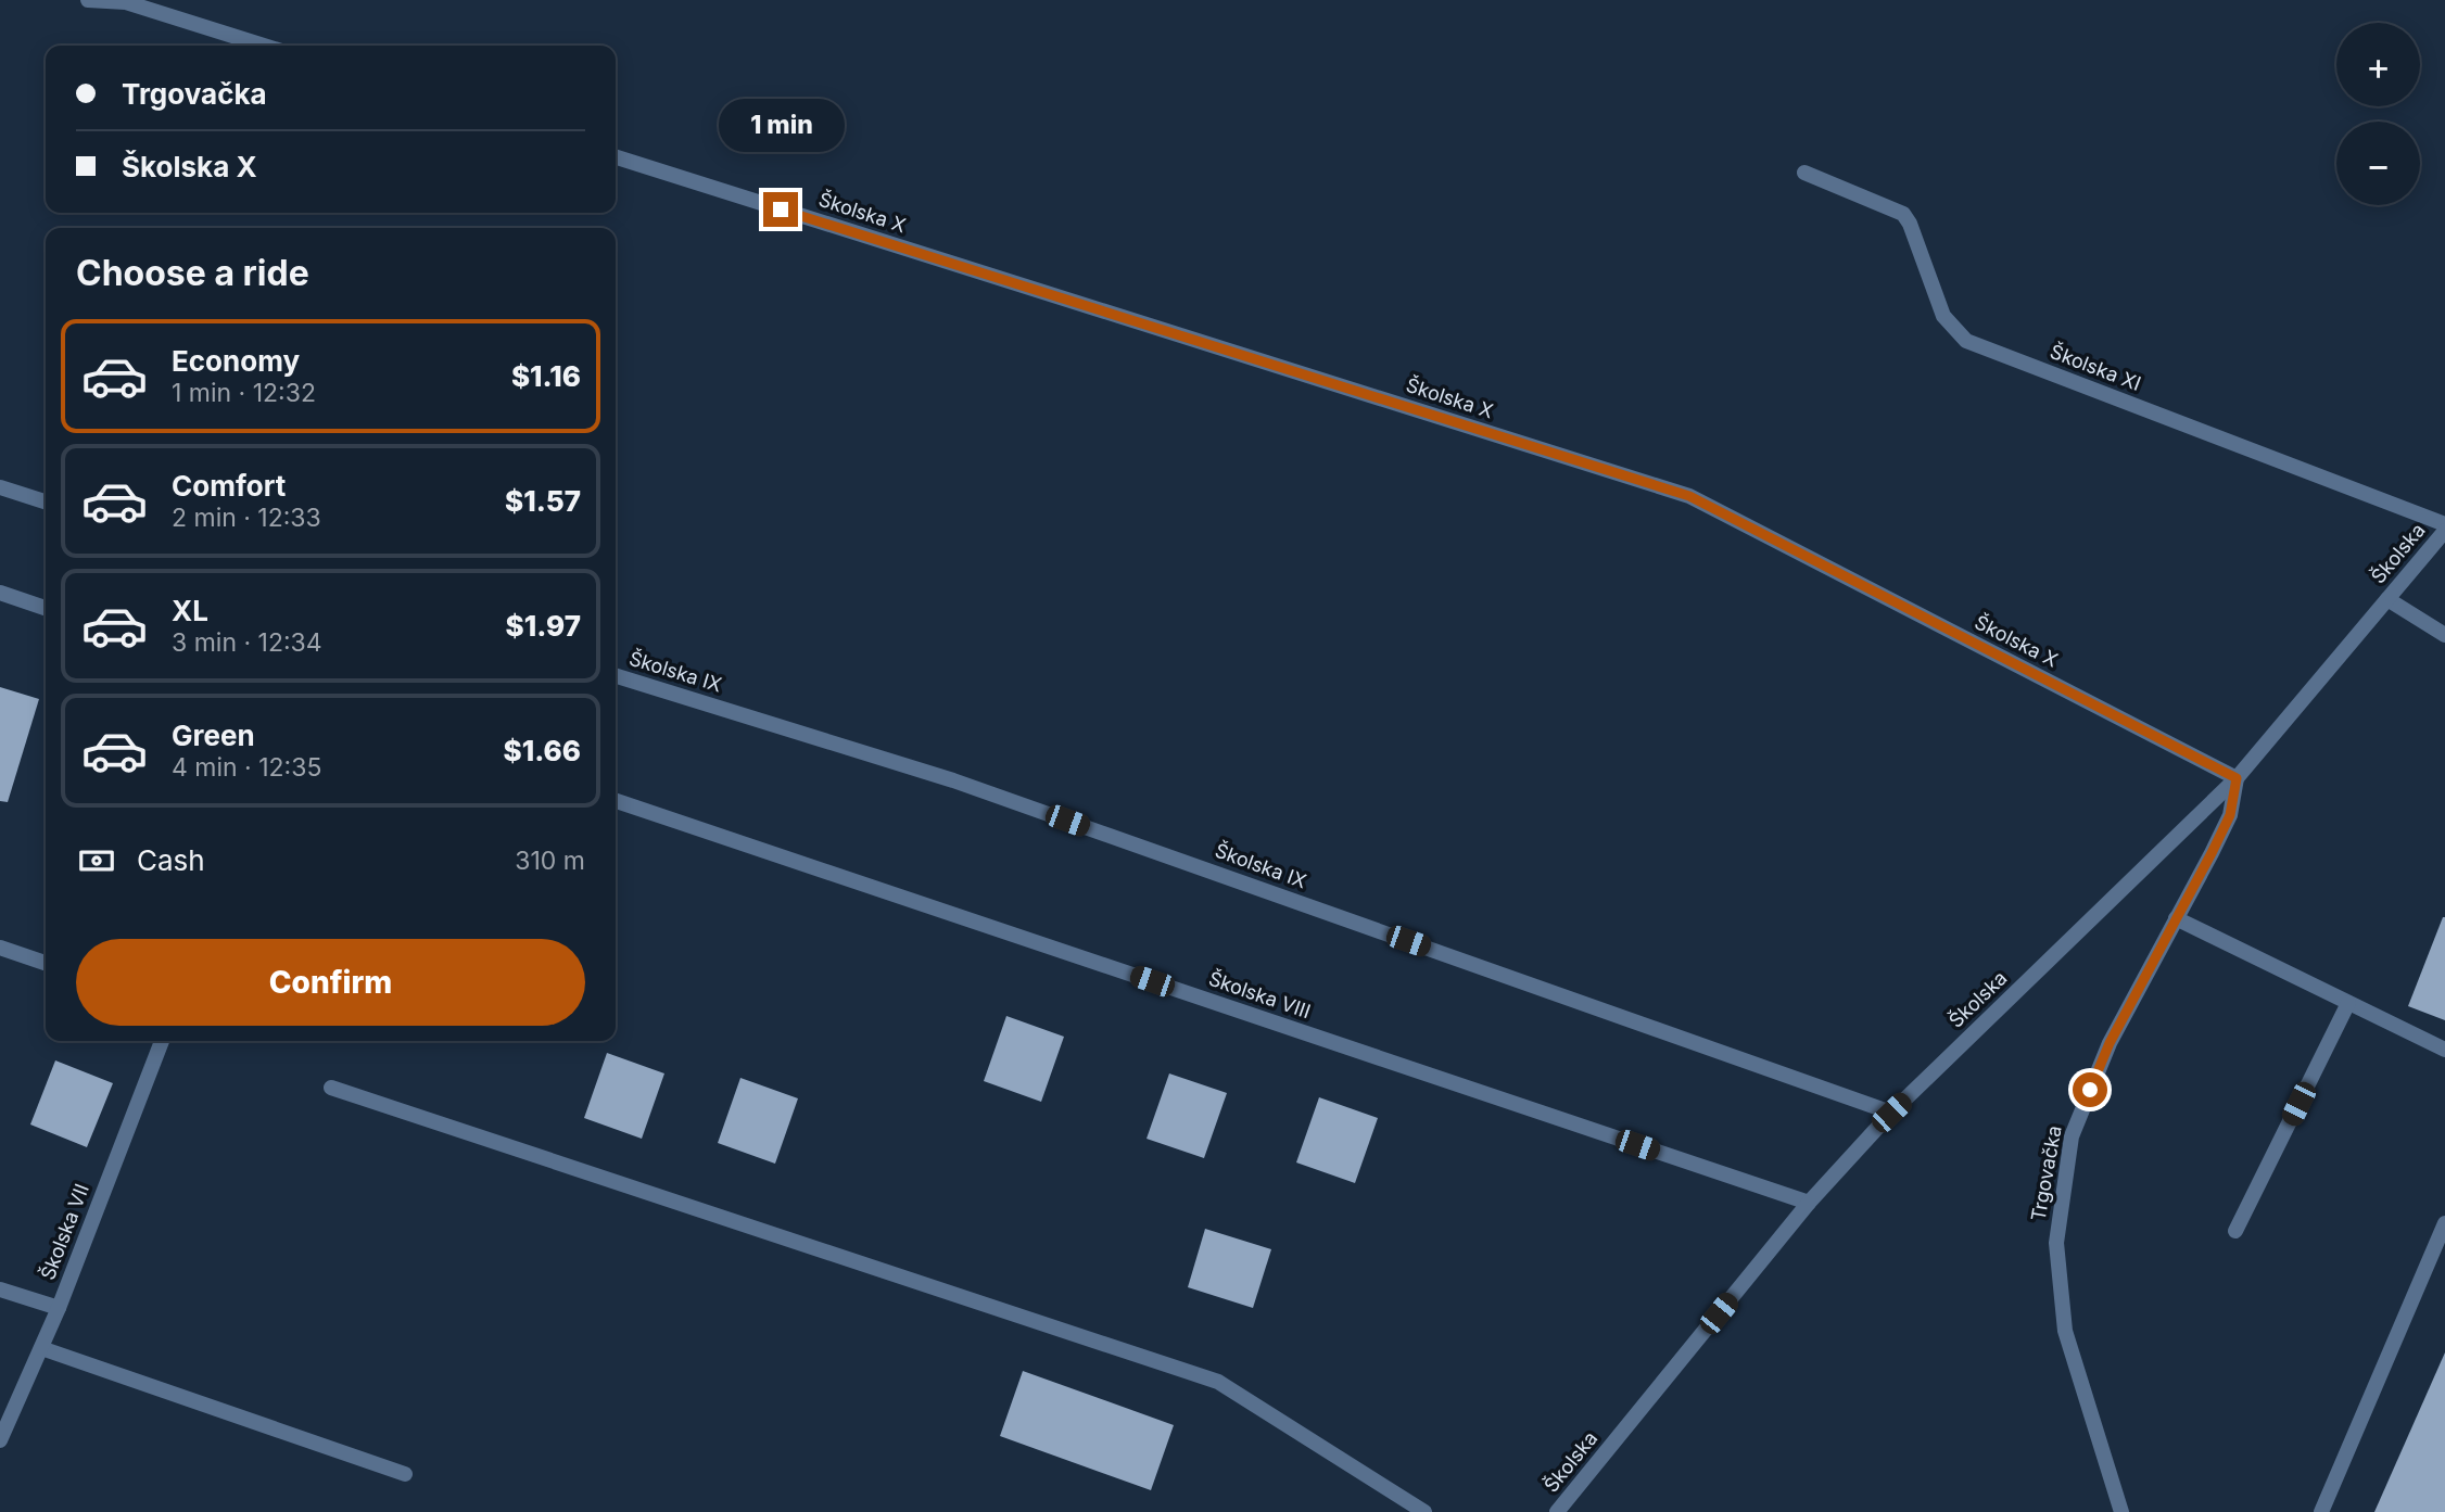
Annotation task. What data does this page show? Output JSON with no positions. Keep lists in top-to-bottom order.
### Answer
{
  "streets": {
    "street": [
      "Školska X",
      "Školska XI",
      "Školska",
      "Školska IX",
      "Školska VIII",
      "Trgovačka",
      "Školska VII"
    ]
  },
  "crossings": [
    ["Školska X", "Školska"],
    ["Školska X", "Trgovačka"],
    ["Školska", "Školska IX"],
    ["Školska", "Školska VIII"],
    ["Školska", "Trgovačka"]
  ],
  "page": {
    "map_buttons": ["+", "−"],
    "banner": ["Trgovačka", "Školska X"],
    "bubble": "1 min",
    "heading": "Choose a ride",
    "list": [
      {
        "name": "Economy",
        "note": "1 min · 12:32",
        "value": "$1.16"
      },
      {
        "name": "Comfort",
        "note": "2 min · 12:33",
        "value": "$1.57"
      },
      {
        "name": "XL",
        "note": "3 min · 12:34",
        "value": "$1.97"
      },
      {
        "name": "Green",
        "note": "4 min · 12:35",
        "value": "$1.66"
      }
    ],
    "pay": ["Cash", "310 m"],
    "buttons": "Confirm"
  }
}
